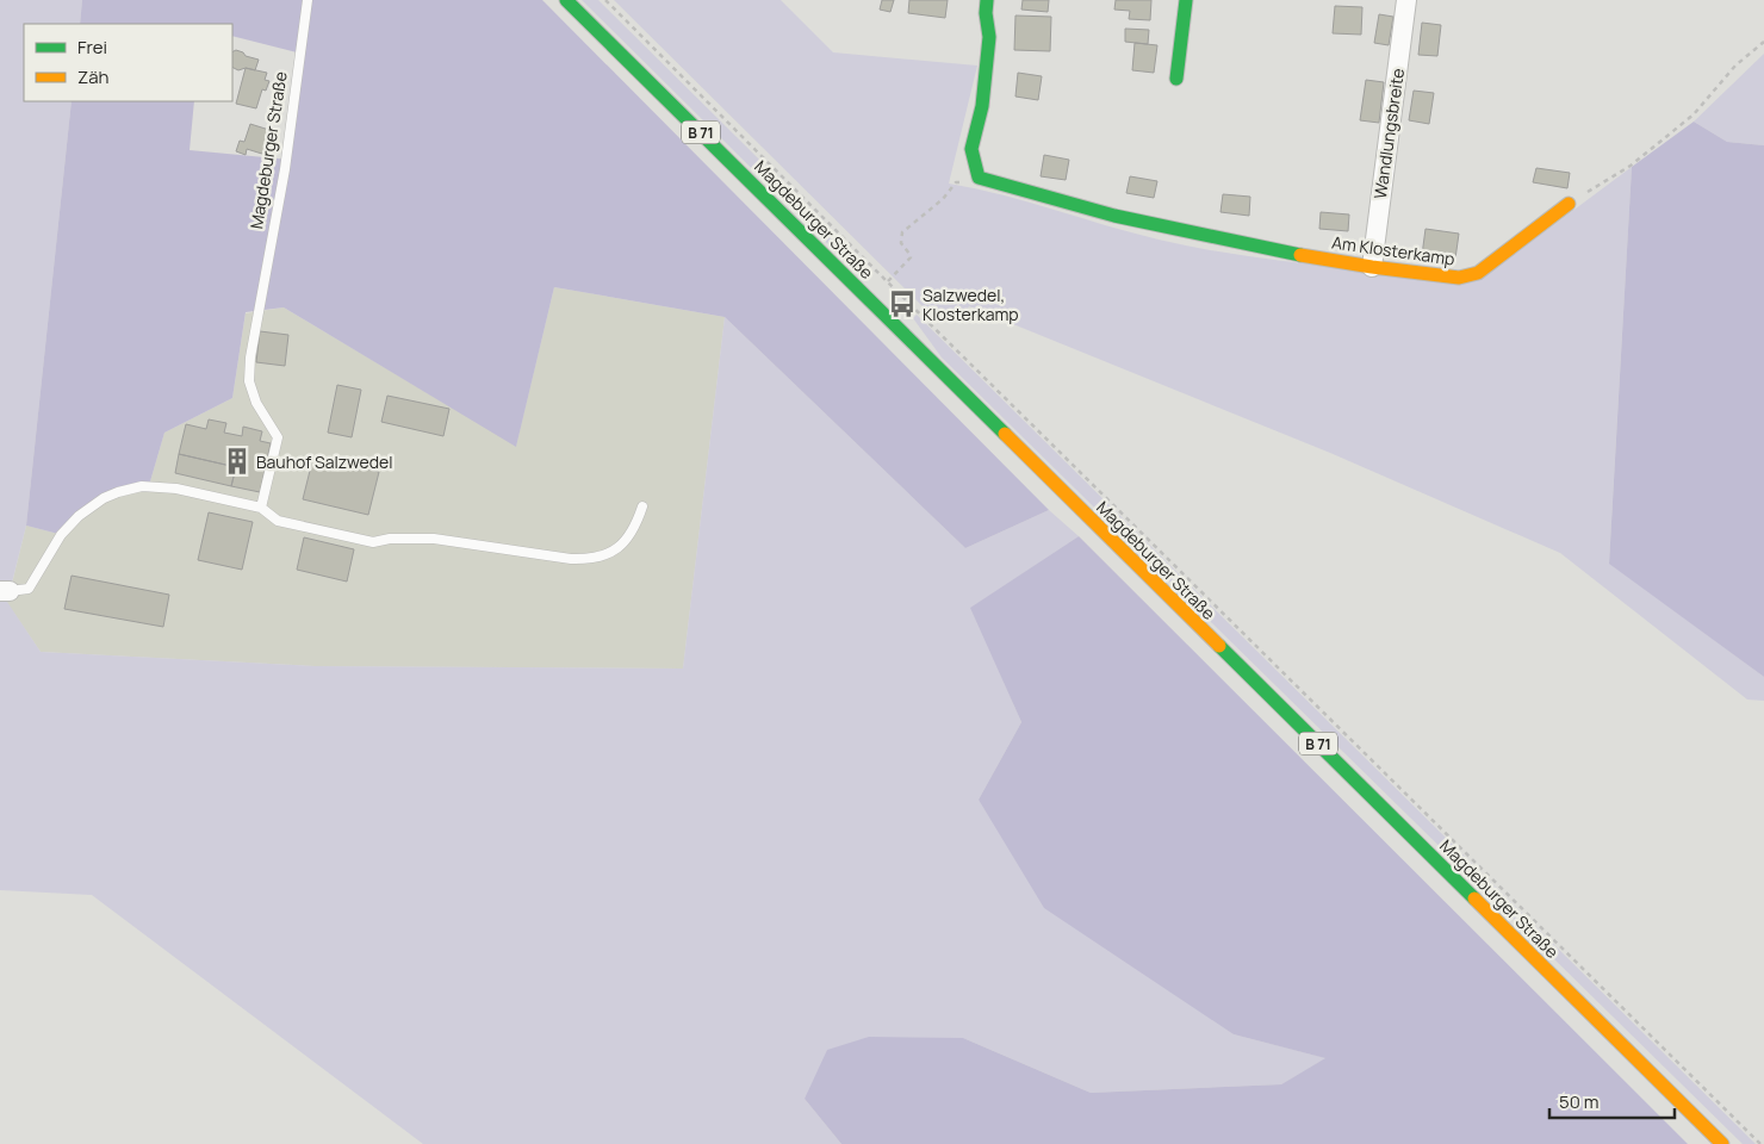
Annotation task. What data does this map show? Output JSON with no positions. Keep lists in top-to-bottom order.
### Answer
{
  "streets": {
    "main road": ["B 71", "Magdeburger Straße", "Am Klosterkamp"],
    "street": ["Wandlungsbreite"]
  },
  "crossings": [
    ["Wandlungsbreite", "Am Klosterkamp"]
  ],
  "places": {
    "bus stop": ["Salzwedel, Klosterkamp"],
    "building": ["Bauhof Salzwedel"]
  },
  "legend": ["Frei", "Zäh"],
  "scale_bar": "50 m"
}
